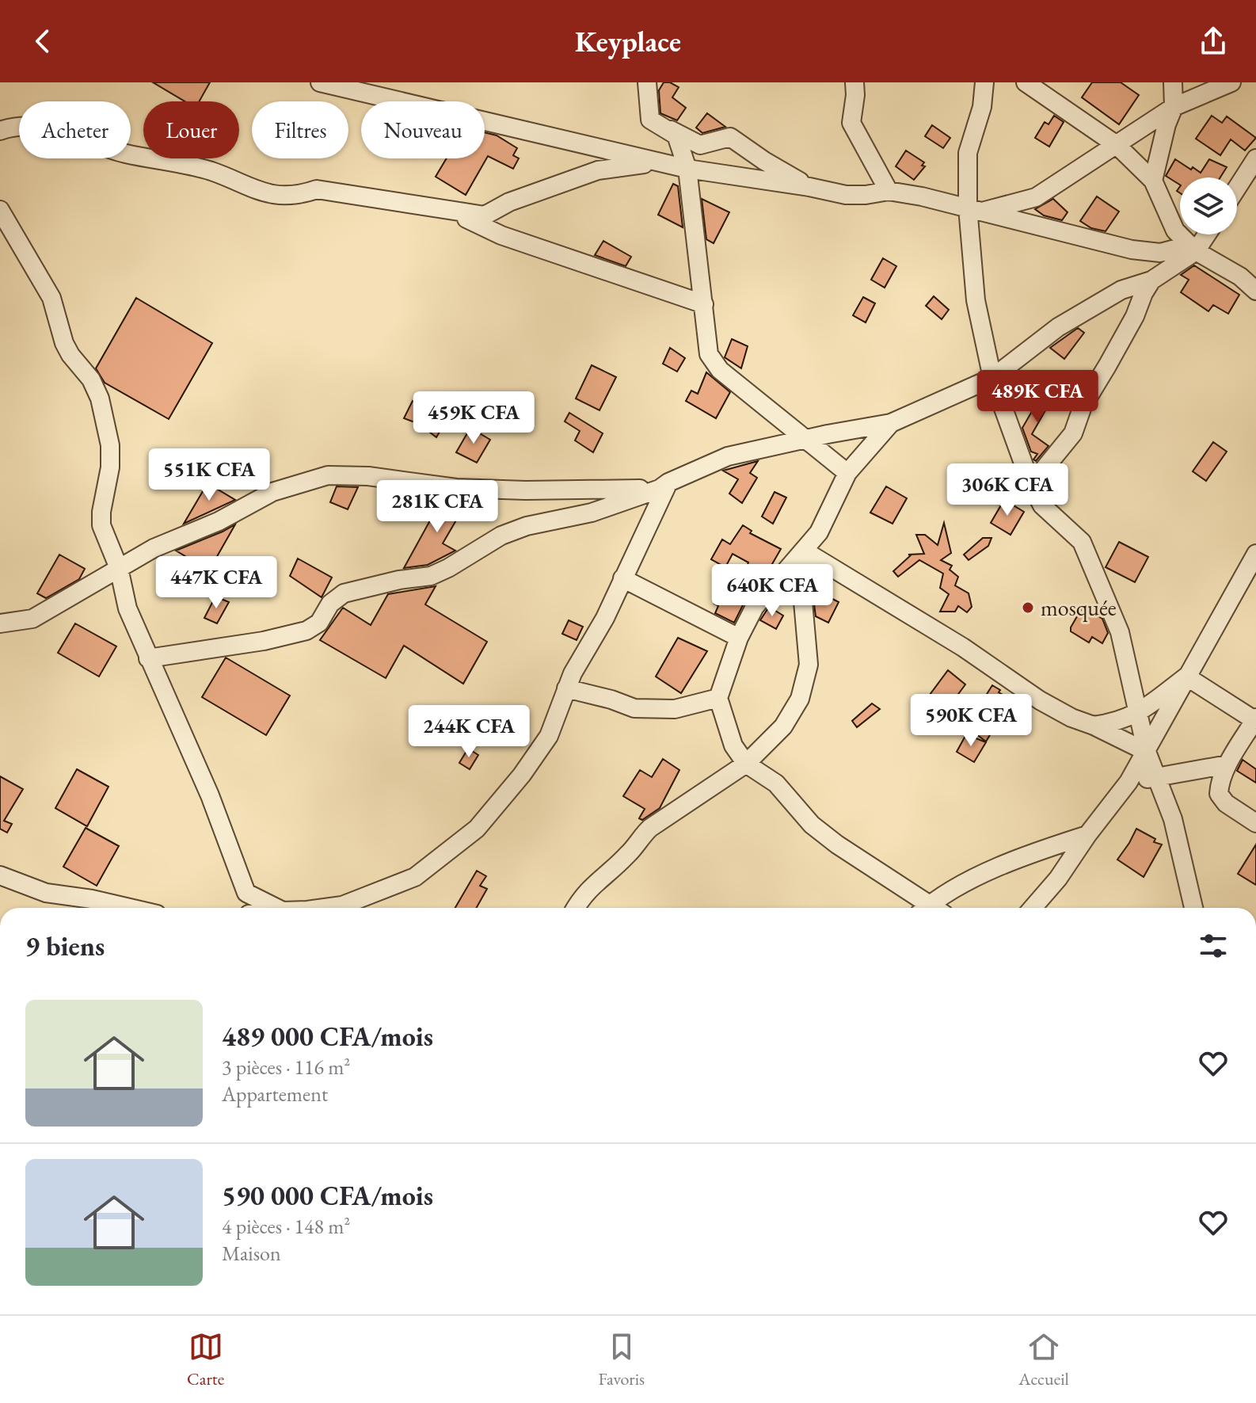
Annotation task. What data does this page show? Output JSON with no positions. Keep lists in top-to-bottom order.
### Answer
{
  "places": ["mosquée"],
  "page": {
    "header": "Keyplace",
    "chip": [
      "Acheter",
      "Louer",
      "Filtres",
      "Nouveau"
    ],
    "price": [
      "489K CFA",
      "459K CFA",
      "551K CFA",
      "306K CFA",
      "281K CFA",
      "447K CFA",
      "640K CFA",
      "590K CFA",
      "244K CFA"
    ],
    "heading": "9 biens",
    "list": [
      {
        "name": "489 000 CFA/mois",
        "note": "3 pièces · 116 m² · Appartement"
      },
      {
        "name": "590 000 CFA/mois",
        "note": "4 pièces · 148 m² · Maison"
      }
    ],
    "tabs": ["Carte", "Favoris", "Accueil"]
  }
}
